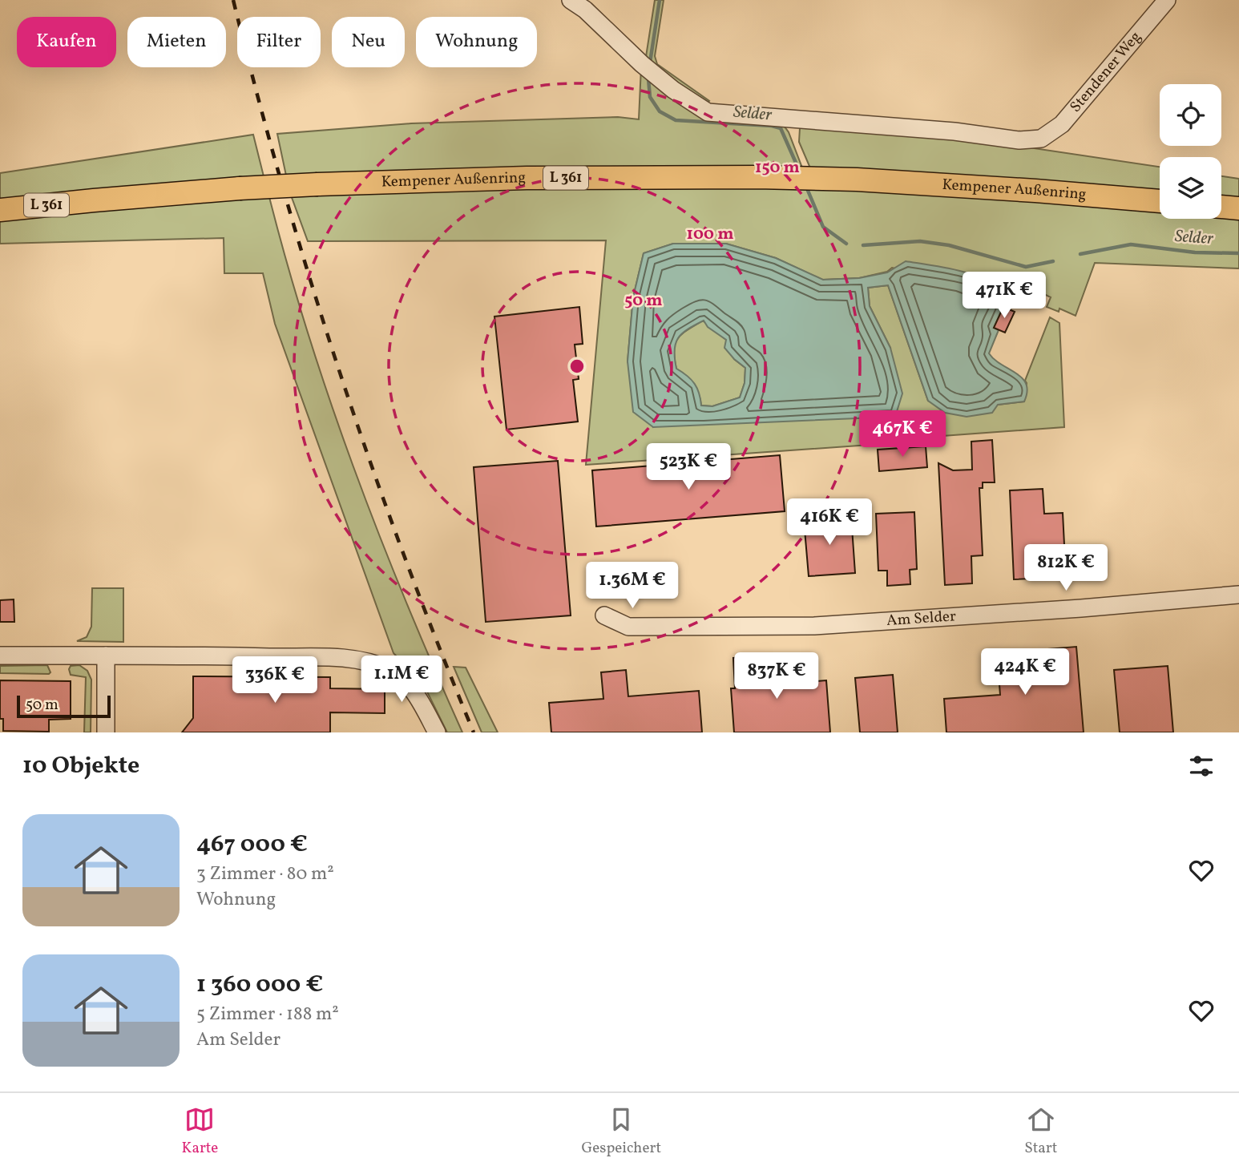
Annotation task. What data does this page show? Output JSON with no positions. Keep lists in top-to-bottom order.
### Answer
{
  "streets": {
    "main road": ["L 361", "Kempener Außenring"],
    "street": ["Stendener Weg", "Am Selder"]
  },
  "water": ["Selder"],
  "scale_bar": "50 m",
  "page": {
    "chip": [
      "Kaufen",
      "Mieten",
      "Filter",
      "Neu",
      "Wohnung"
    ],
    "price": [
      "471K €",
      "467K €",
      "523K €",
      "416K €",
      "812K €",
      "1.36M €",
      "424K €",
      "837K €",
      "1.1M €",
      "336K €"
    ],
    "scale": "50 m",
    "heading": "10 Objekte",
    "list": [
      {
        "name": "467 000 €",
        "note": "3 Zimmer · 80 m² · Wohnung"
      },
      {
        "name": "1 360 000 €",
        "note": "5 Zimmer · 188 m² · Am Selder"
      }
    ],
    "tabs": ["Karte", "Gespeichert", "Start"]
  },
  "rings": ["150 m", "100 m", "50 m"]
}
